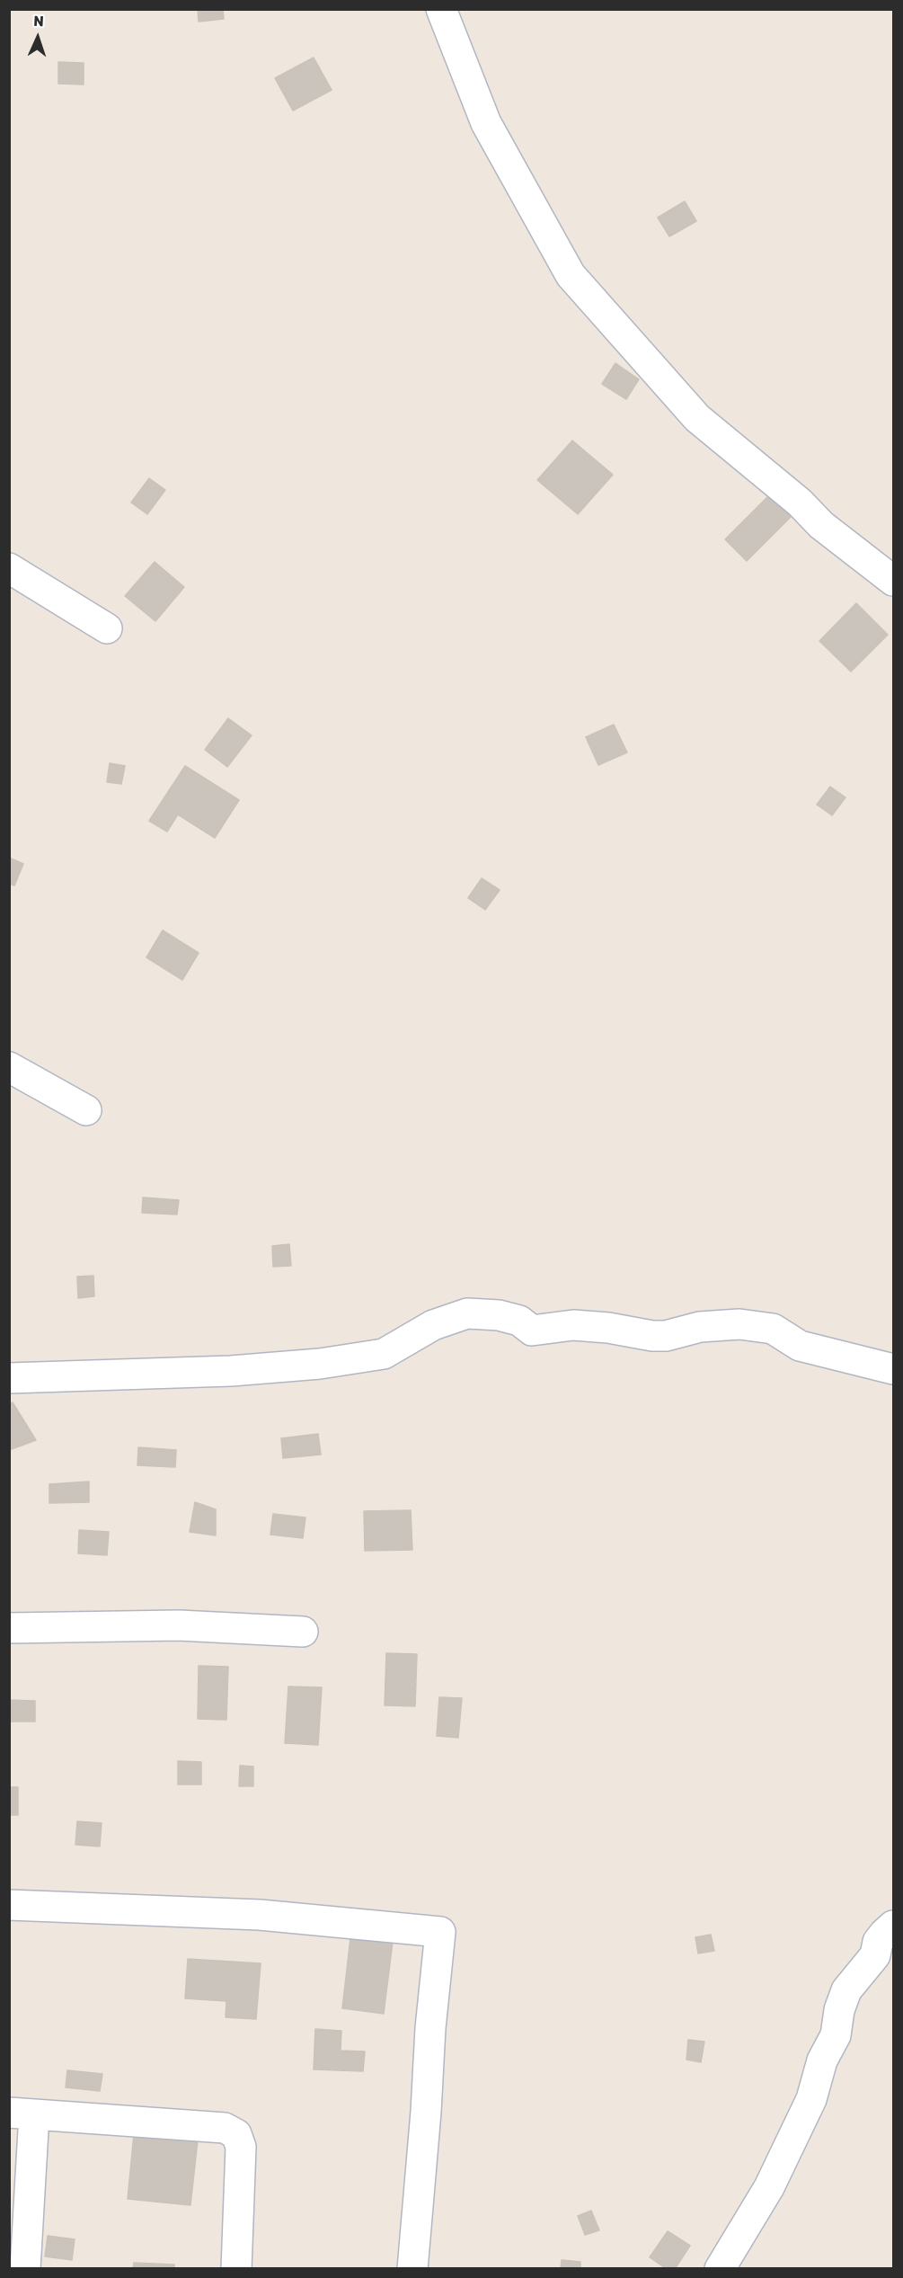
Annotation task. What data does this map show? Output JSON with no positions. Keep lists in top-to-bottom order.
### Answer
{
  "north": "top"
}
